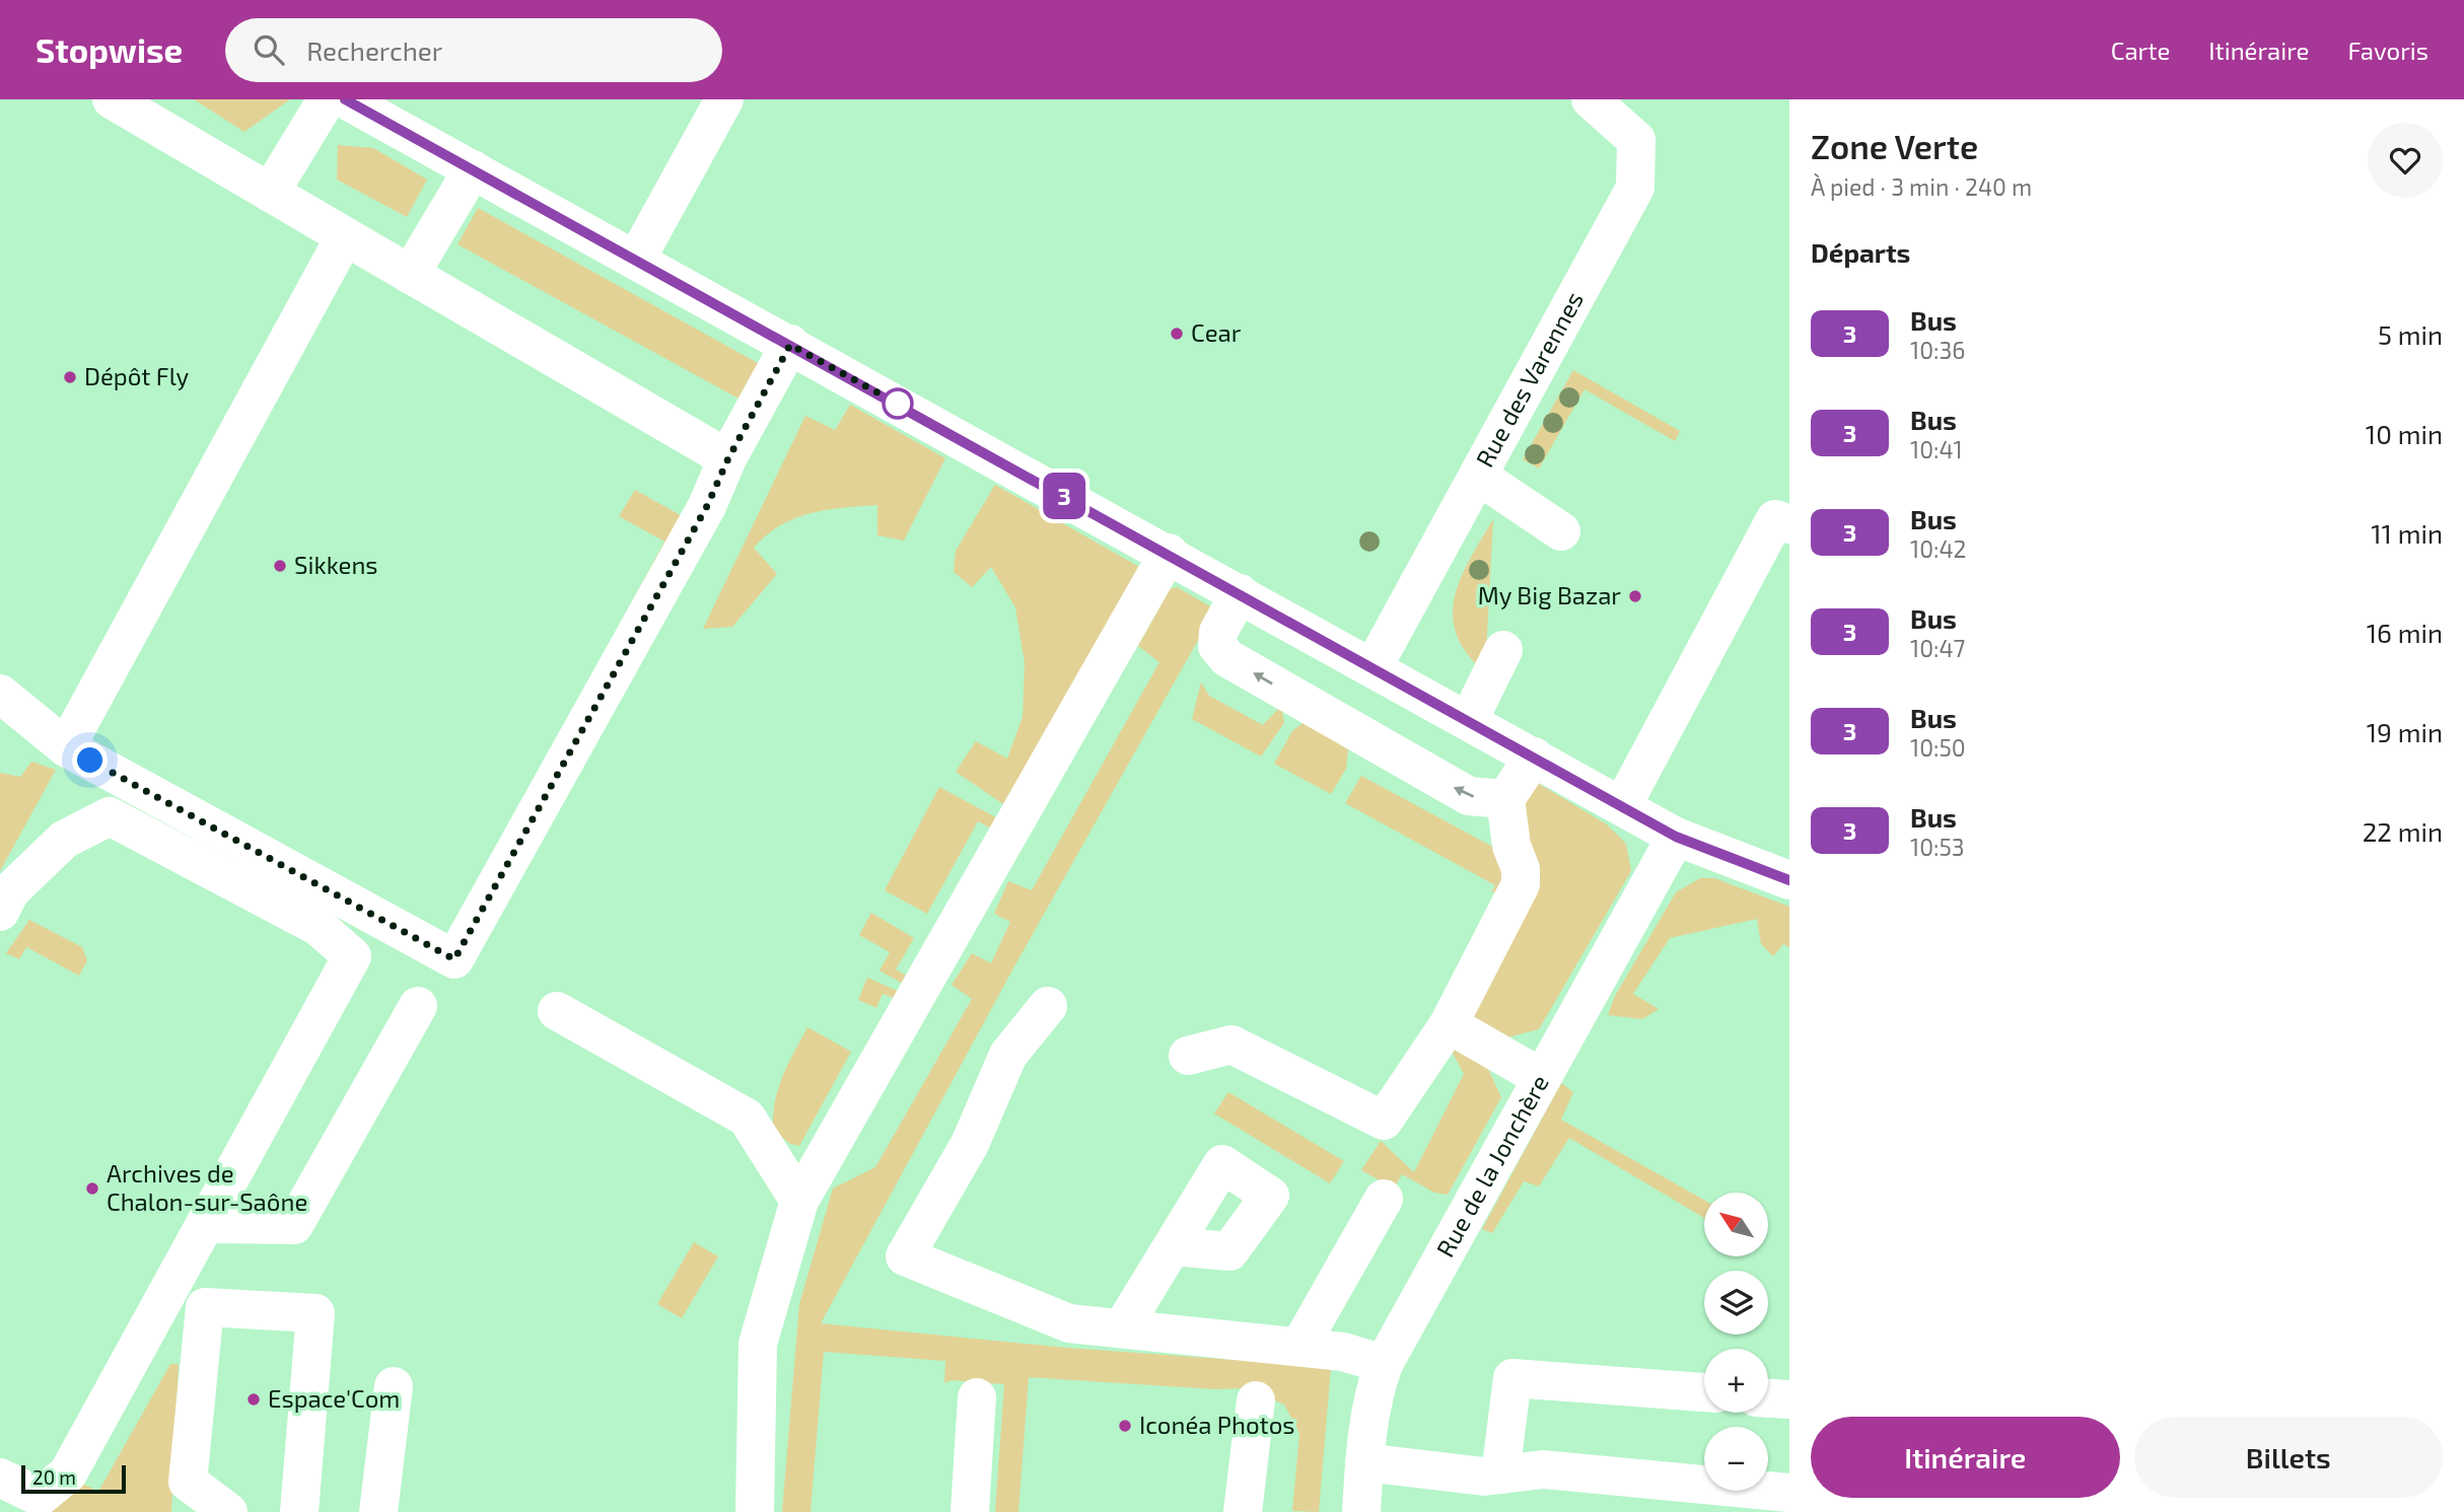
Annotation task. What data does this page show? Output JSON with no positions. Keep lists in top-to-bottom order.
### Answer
{
  "streets": {
    "street": ["Rue des Varennes", "Rue de la Jonchère"]
  },
  "places": [
    "Cear",
    "Dépôt Fly",
    "Sikkens",
    "My Big Bazar",
    "Archives de Chalon-sur-Saône",
    "Espace'Com",
    "Iconéa Photos"
  ],
  "lines": ["bus line 3"],
  "scale_bar": "20 m",
  "north": "top left",
  "page": {
    "header": "Stopwise",
    "search": "Rechercher",
    "nav": ["Carte", "Itinéraire", "Favoris"],
    "on_map": "3",
    "heading": [
      ["Zone Verte", "À pied · 3 min · 240 m"],
      "Départs"
    ],
    "list": [
      {
        "mark": "3",
        "name": "Bus",
        "note": "10:36",
        "value": "5 min"
      },
      {
        "mark": "3",
        "name": "Bus",
        "note": "10:41",
        "value": "10 min"
      },
      {
        "mark": "3",
        "name": "Bus",
        "note": "10:42",
        "value": "11 min"
      },
      {
        "mark": "3",
        "name": "Bus",
        "note": "10:47",
        "value": "16 min"
      },
      {
        "mark": "3",
        "name": "Bus",
        "note": "10:50",
        "value": "19 min"
      },
      {
        "mark": "3",
        "name": "Bus",
        "note": "10:53",
        "value": "22 min"
      }
    ],
    "map_buttons": ["+", "−"],
    "buttons": ["Itinéraire", "Billets"],
    "scale": "20 m"
  }
}
